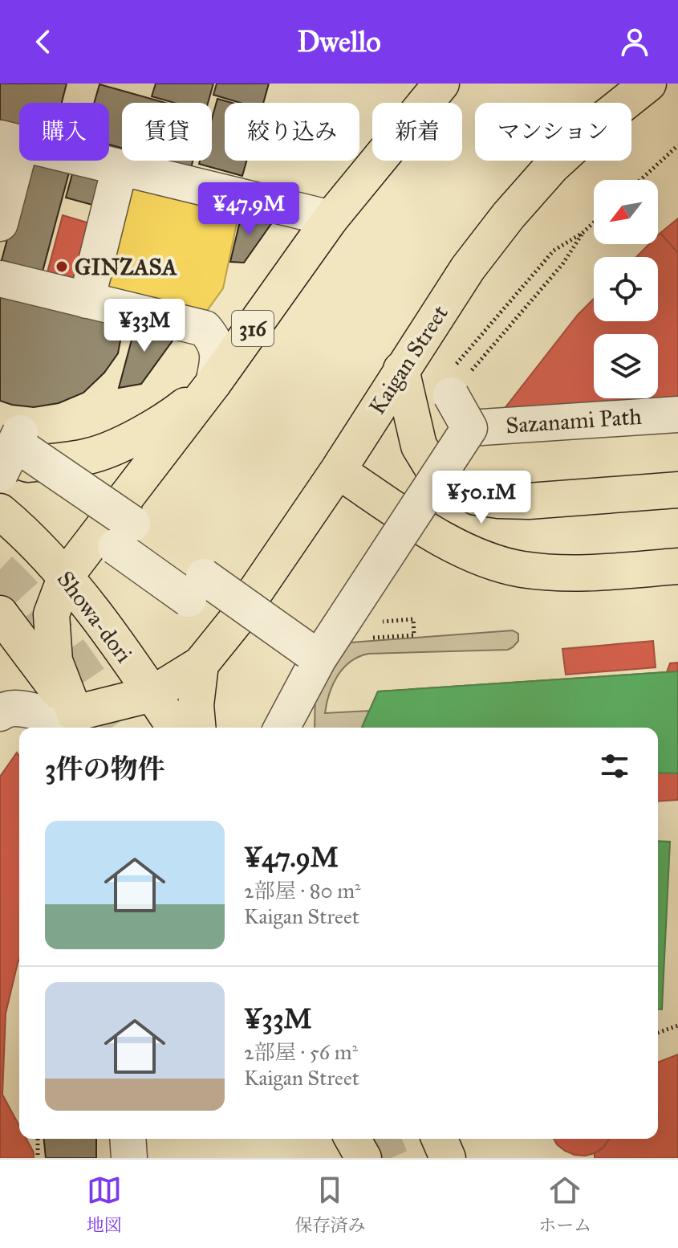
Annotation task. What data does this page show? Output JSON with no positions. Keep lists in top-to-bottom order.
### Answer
{
  "streets": {
    "main road": ["316", "Kaigan Street", "Showa-dori"],
    "street": ["Sazanami Path"]
  },
  "crossings": [
    ["316", "Showa-dori"]
  ],
  "places": ["GINZASA"],
  "north": "bottom left",
  "page": {
    "header": "Dwello",
    "chip": [
      "購入",
      "賃貸",
      "絞り込み",
      "新着",
      "マンション"
    ],
    "price": ["¥47.9M", "¥33M", "¥50.1M"],
    "heading": "3件の物件",
    "list": [
      {
        "name": "¥47.9M",
        "note": "2部屋 · 80 m² · Kaigan Street"
      },
      {
        "name": "¥33M",
        "note": "2部屋 · 56 m² · Kaigan Street"
      }
    ],
    "tabs": ["地図", "保存済み", "ホーム"]
  }
}
